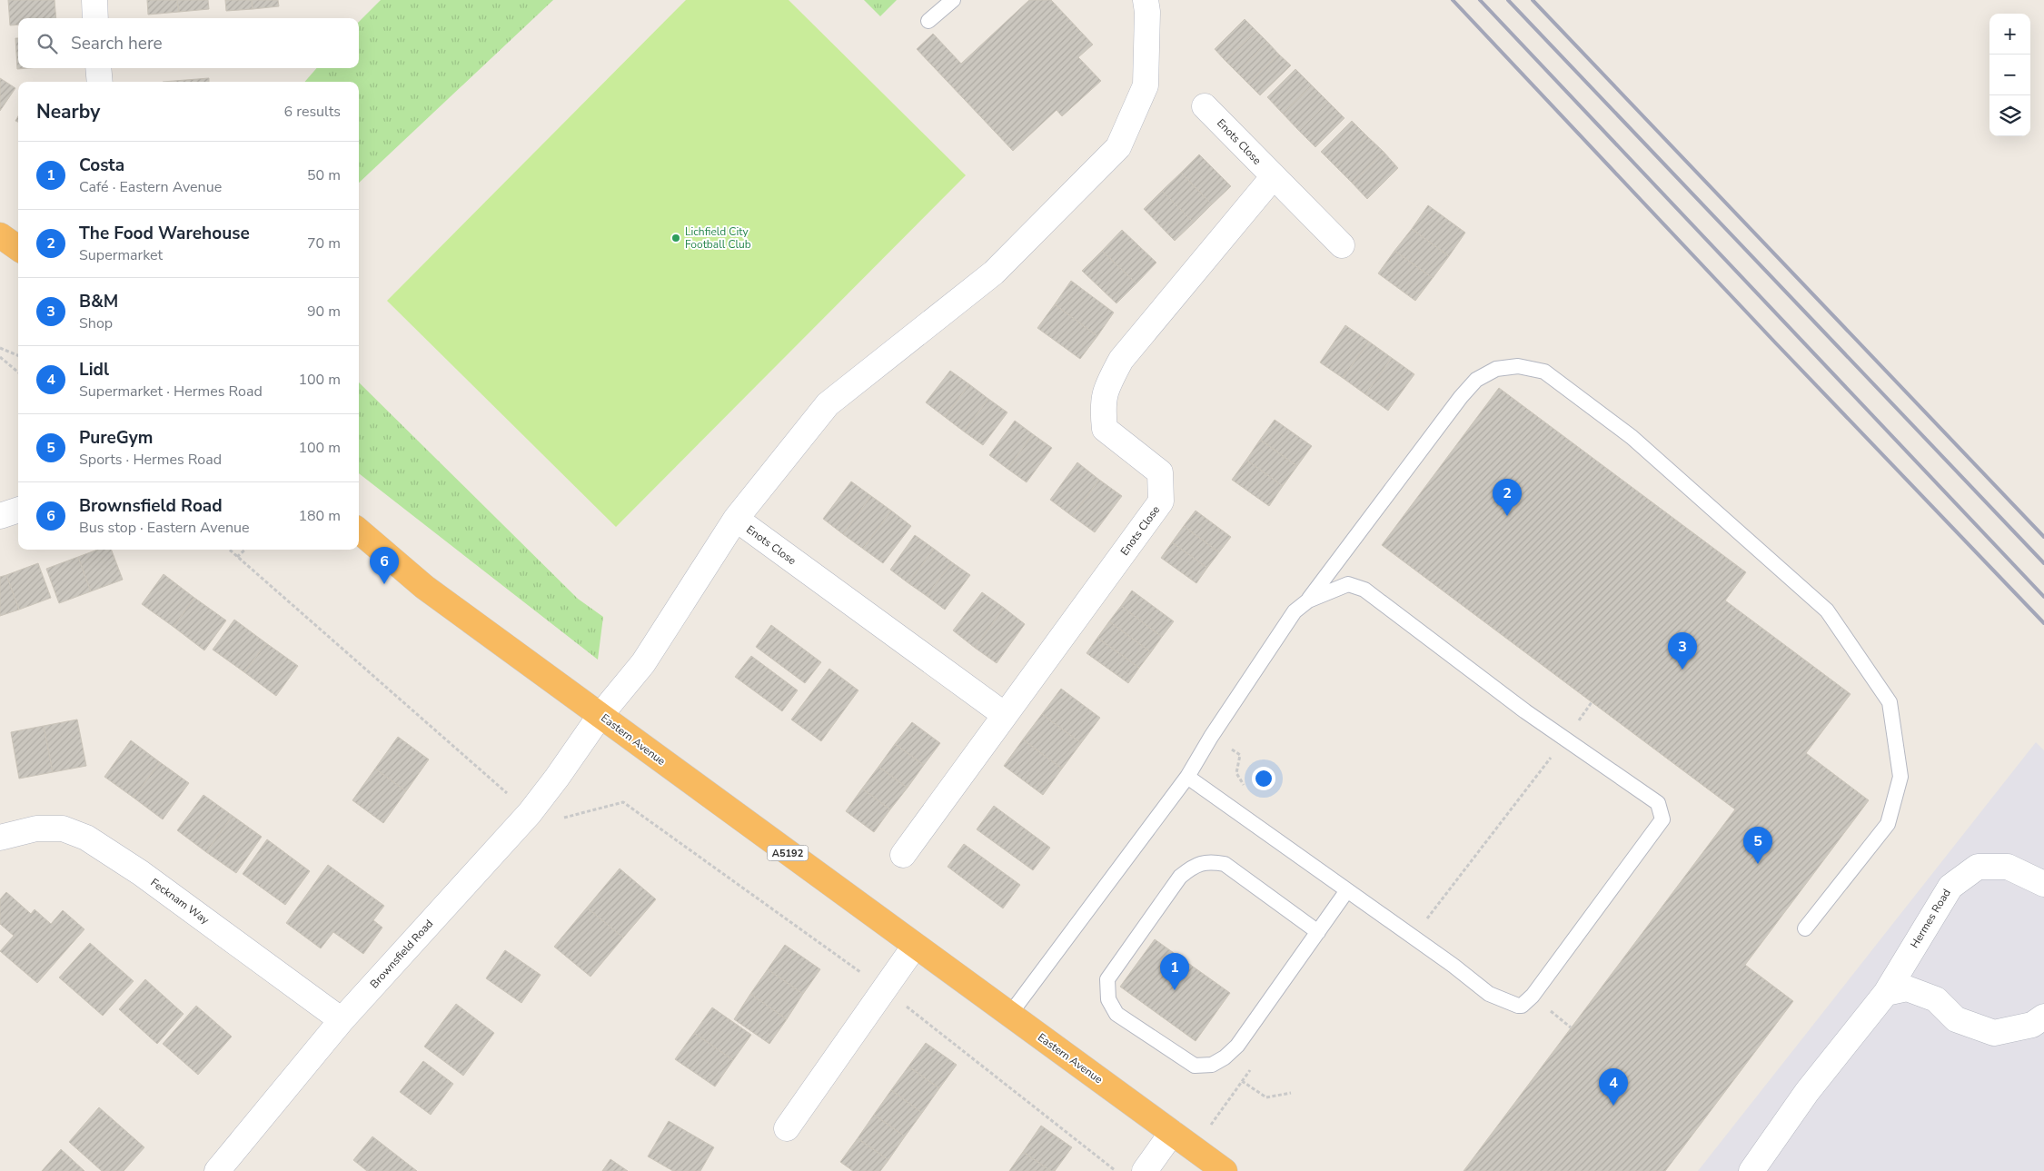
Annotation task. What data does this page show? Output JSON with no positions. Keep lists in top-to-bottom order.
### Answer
{
  "streets": {
    "highway": ["Eastern Avenue", "A5192"],
    "street": [
      "Enots Close",
      "Fecknam Way",
      "Hermes Road",
      "Brownsfield Road"
    ]
  },
  "crossings": [
    ["Enots Close", "Brownsfield Road"],
    ["Eastern Avenue", "Brownsfield Road"],
    ["Fecknam Way", "Brownsfield Road"]
  ],
  "places": ["Lichfield City Football Club"],
  "page": {
    "map_buttons": ["+", "−"],
    "search": "Search here",
    "heading": ["Nearby", "6 results"],
    "list": [
      {
        "mark": "1",
        "name": "Costa",
        "note": "Café · Eastern Avenue",
        "value": "50 m"
      },
      {
        "mark": "2",
        "name": "The Food Warehouse",
        "note": "Supermarket",
        "value": "70 m"
      },
      {
        "mark": "3",
        "name": "B&M",
        "note": "Shop",
        "value": "90 m"
      },
      {
        "mark": "4",
        "name": "Lidl",
        "note": "Supermarket · Hermes Road",
        "value": "100 m"
      },
      {
        "mark": "5",
        "name": "PureGym",
        "note": "Sports · Hermes Road",
        "value": "100 m"
      },
      {
        "mark": "6",
        "name": "Brownsfield Road",
        "note": "Bus stop · Eastern Avenue",
        "value": "180 m"
      }
    ],
    "pins": [
      "2",
      "6",
      "3",
      "5",
      "1",
      "4"
    ]
  }
}
